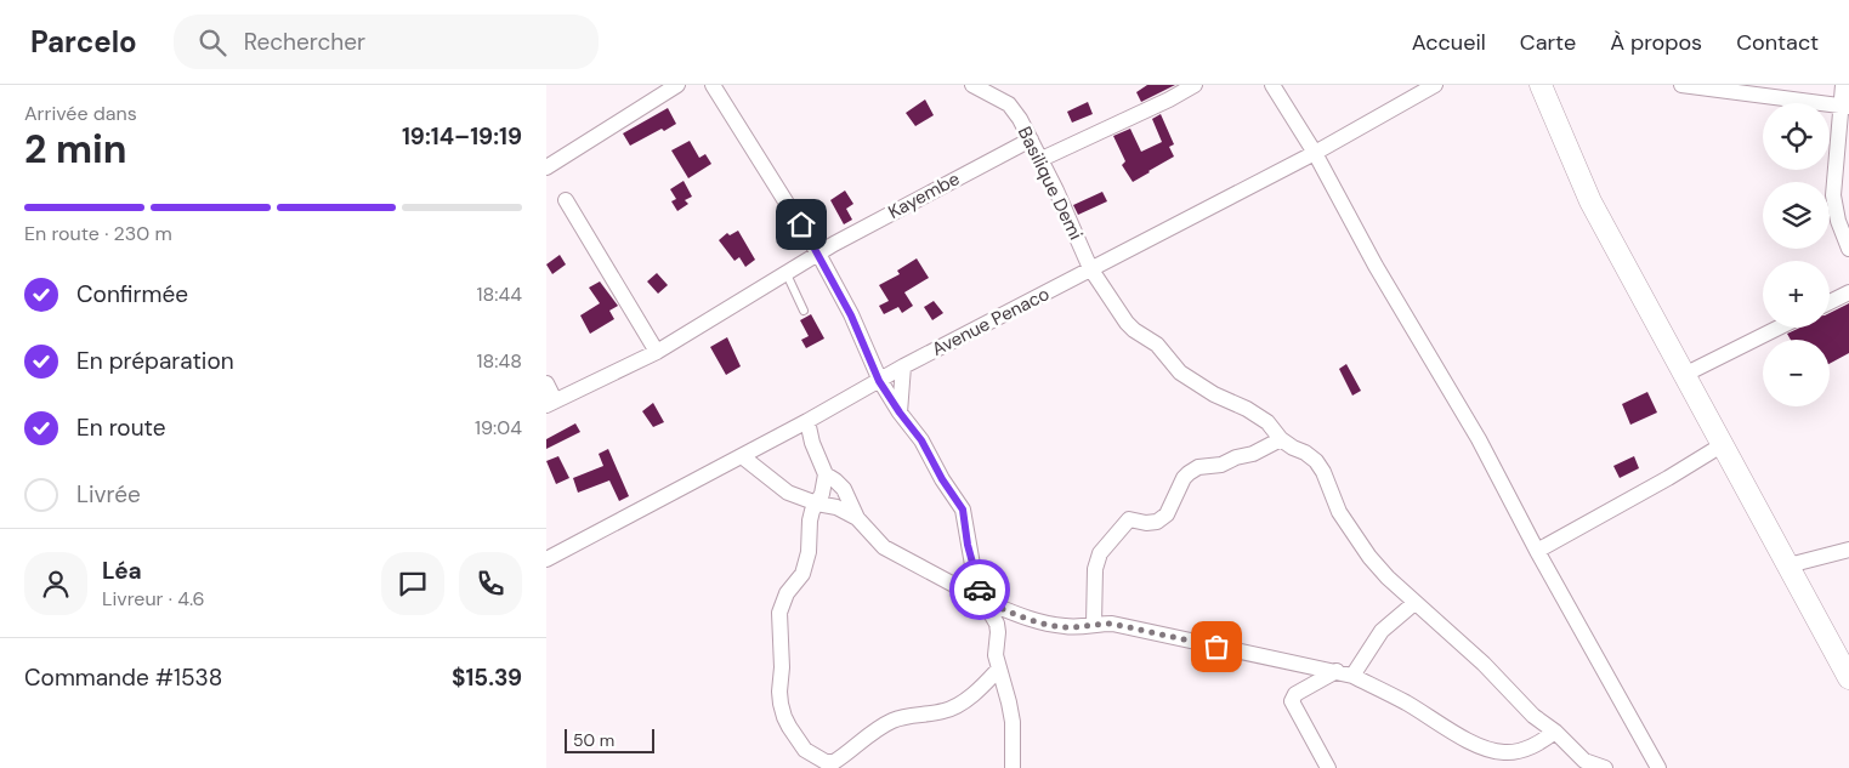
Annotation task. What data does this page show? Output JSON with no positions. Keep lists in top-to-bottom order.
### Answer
{
  "streets": {
    "street": ["Basilique Demi", "Kayembe", "Avenue Penaco"]
  },
  "crossings": [
    ["Basilique Demi", "Kayembe"],
    ["Basilique Demi", "Avenue Penaco"]
  ],
  "scale_bar": "50 m",
  "page": {
    "header": "Parcelo",
    "search": "Rechercher",
    "nav": [
      "Accueil",
      "Carte",
      "À propos",
      "Contact"
    ],
    "heading": ["2 min", "Arrivée dans", "19:14–19:19"],
    "panel": [
      "Léa",
      "Livreur · 4.6",
      "Commande #1538",
      "$15.39"
    ],
    "map_buttons": ["+", "−"],
    "bar": "En route · 230 m",
    "list": [
      ["Confirmée", "18:44"],
      ["En préparation", "18:48"],
      ["En route", "19:04"],
      "Livrée"
    ],
    "scale": "50 m"
  }
}
